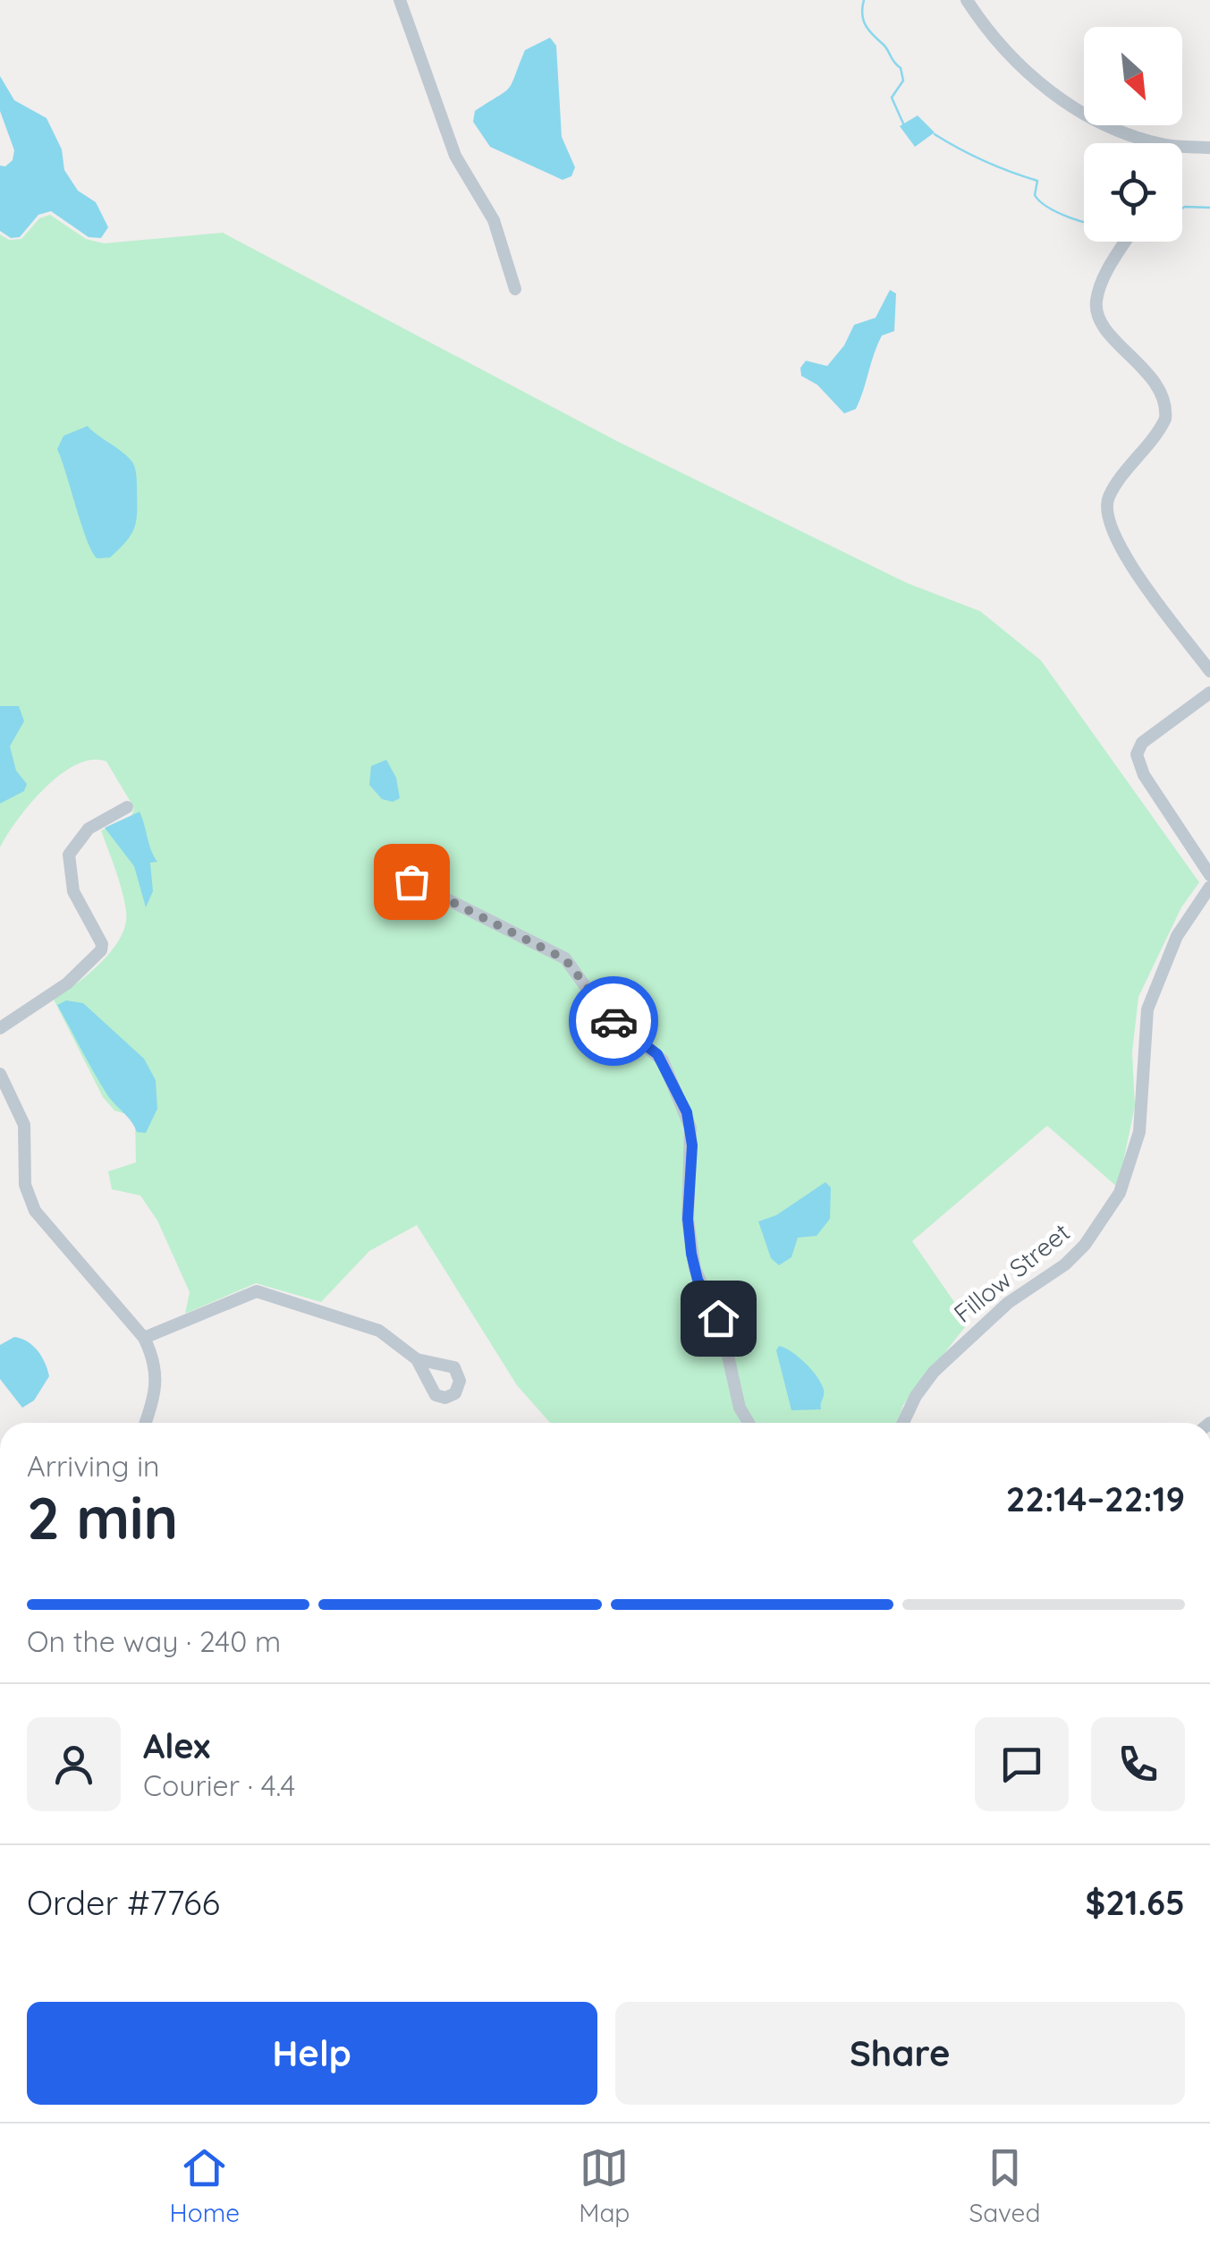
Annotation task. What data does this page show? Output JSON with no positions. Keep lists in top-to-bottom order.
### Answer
{
  "streets": {
    "street": ["Fillow Street"]
  },
  "north": "bottom right",
  "page": {
    "heading": ["2 min", "Arriving in", "22:14–22:19"],
    "panel": [
      "Alex",
      "Courier · 4.4",
      "Order #7766",
      "$21.65"
    ],
    "bar": "On the way · 240 m",
    "buttons": ["Help", "Share"],
    "tabs": ["Home", "Map", "Saved"]
  }
}
